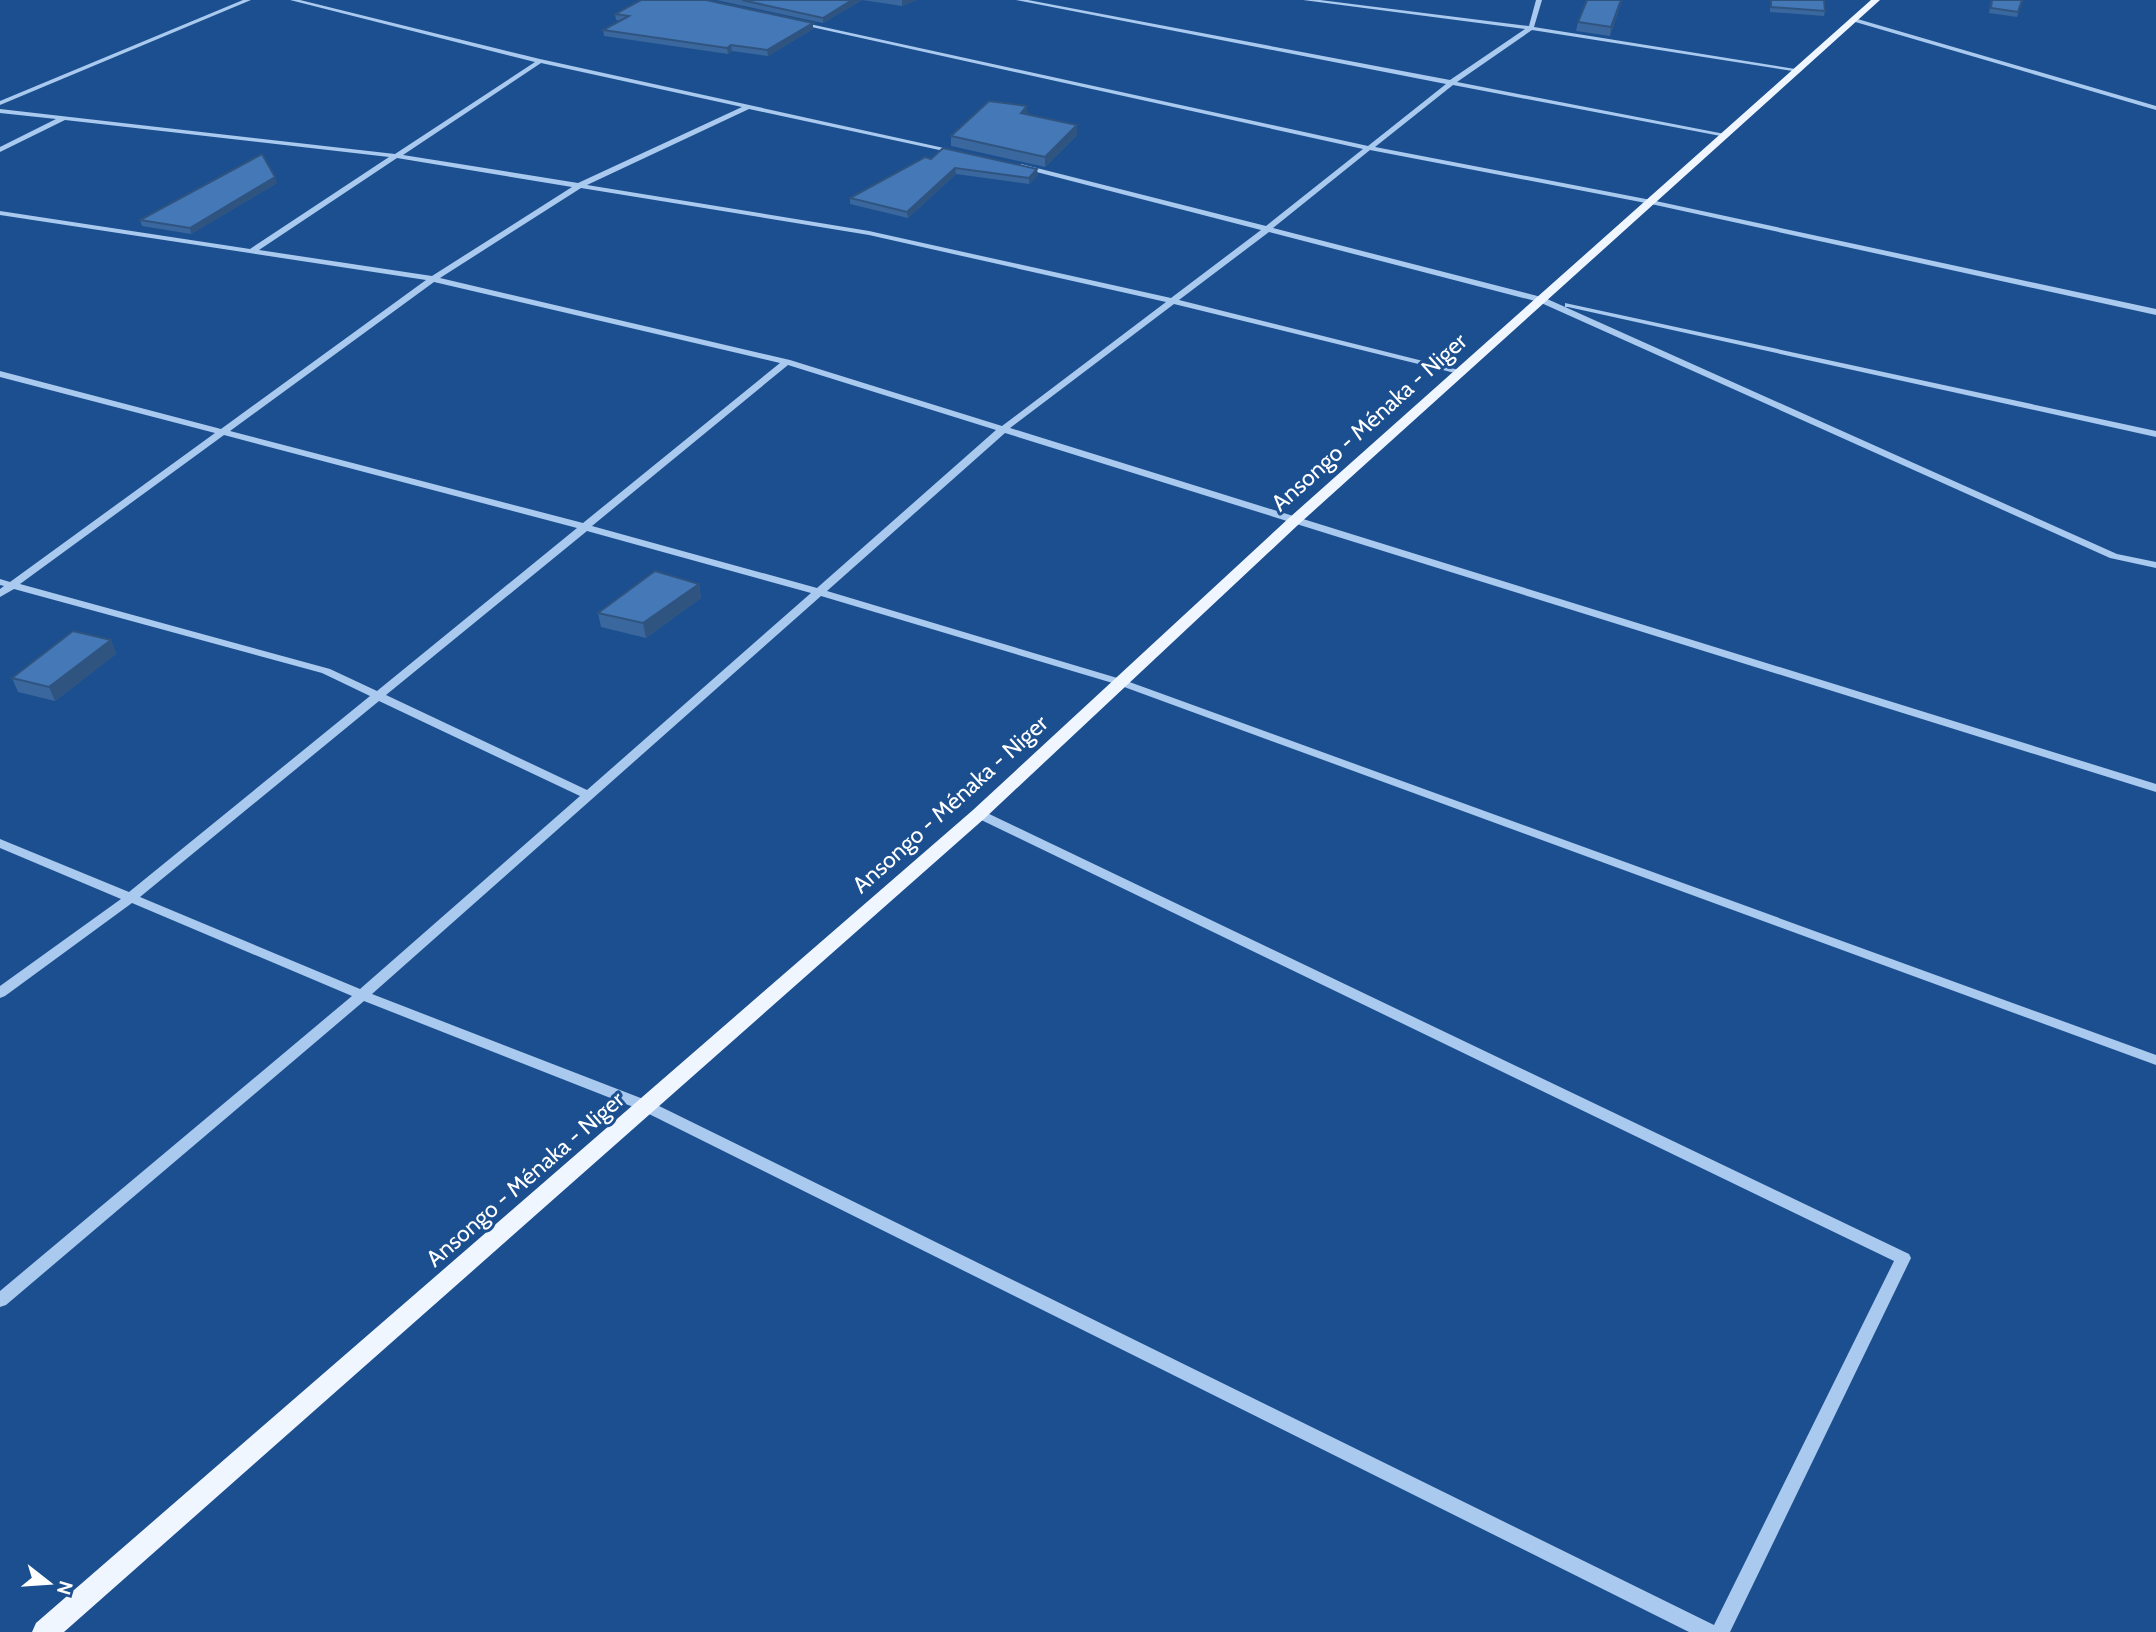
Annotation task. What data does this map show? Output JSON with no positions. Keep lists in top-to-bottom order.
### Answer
{
  "streets": {
    "main road": ["Ansongo - Ménaka - Niger"]
  },
  "north": "right"
}
